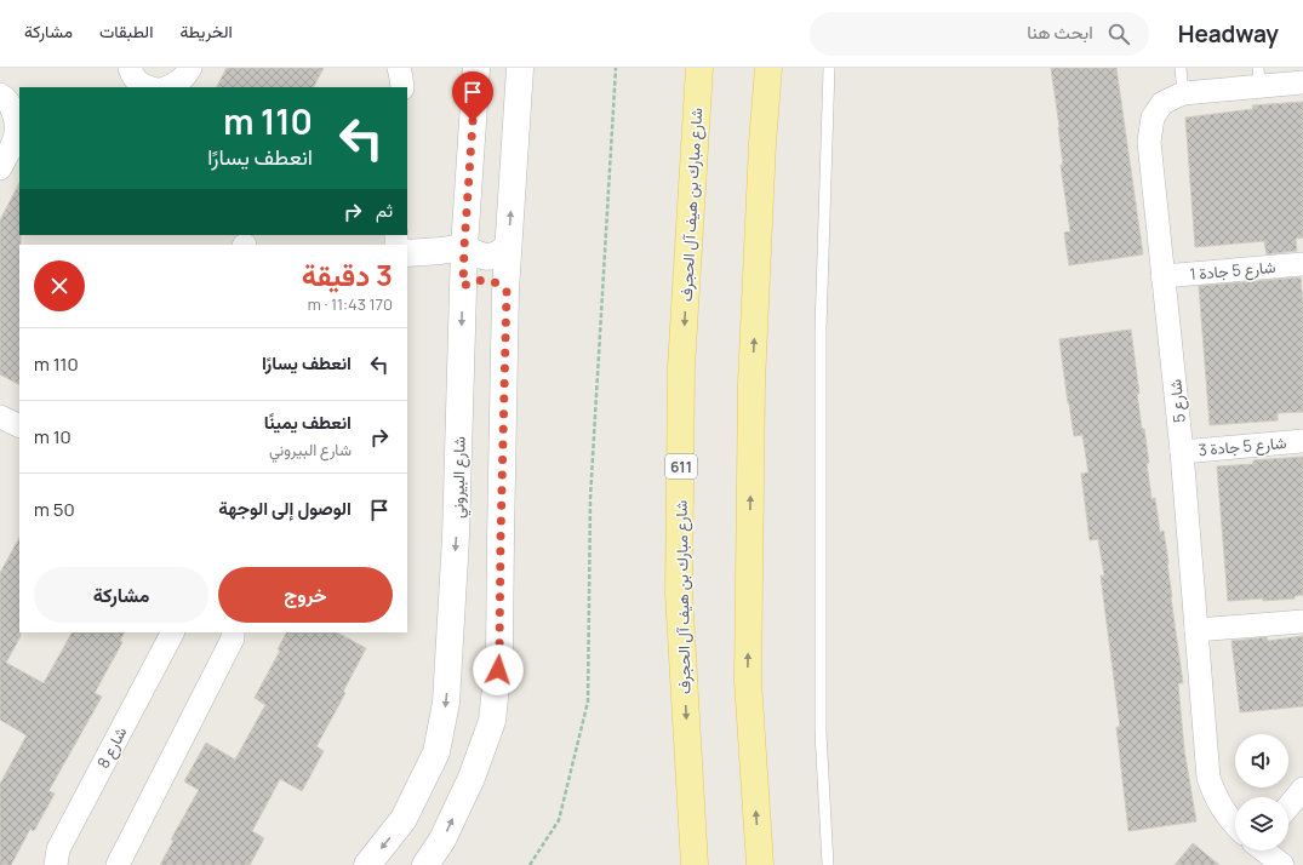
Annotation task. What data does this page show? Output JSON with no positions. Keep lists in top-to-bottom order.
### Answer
{
  "streets": {
    "main road": ["شارع مبارك بن هيف آل الحجرف", "611"],
    "street": [
      "شارع 5 جادة 1",
      "شارع 5",
      "شارع 5 جادة 3",
      "شارع البيروني",
      "شارع 8"
    ]
  },
  "crossings": [
    ["شارع 5 جادة 1", "شارع 5"],
    ["شارع 5", "شارع 5 جادة 3"]
  ],
  "page": {
    "header": "Headway",
    "search": "ابحث هنا",
    "nav": ["الخريطة", "الطبقات", "مشاركة"],
    "turn": ["110 m", "انعطف يسارًا"],
    "then": "ثم",
    "heading": ["3 دقيقة", "170 m · 11:43"],
    "list": [
      {
        "name": "انعطف يسارًا",
        "value": "110 m"
      },
      {
        "name": "انعطف يمينًا",
        "note": "شارع البيروني",
        "value": "10 m"
      },
      {
        "name": "الوصول إلى الوجهة",
        "value": "50 m"
      }
    ],
    "buttons": ["خروج", "مشاركة"]
  }
}
